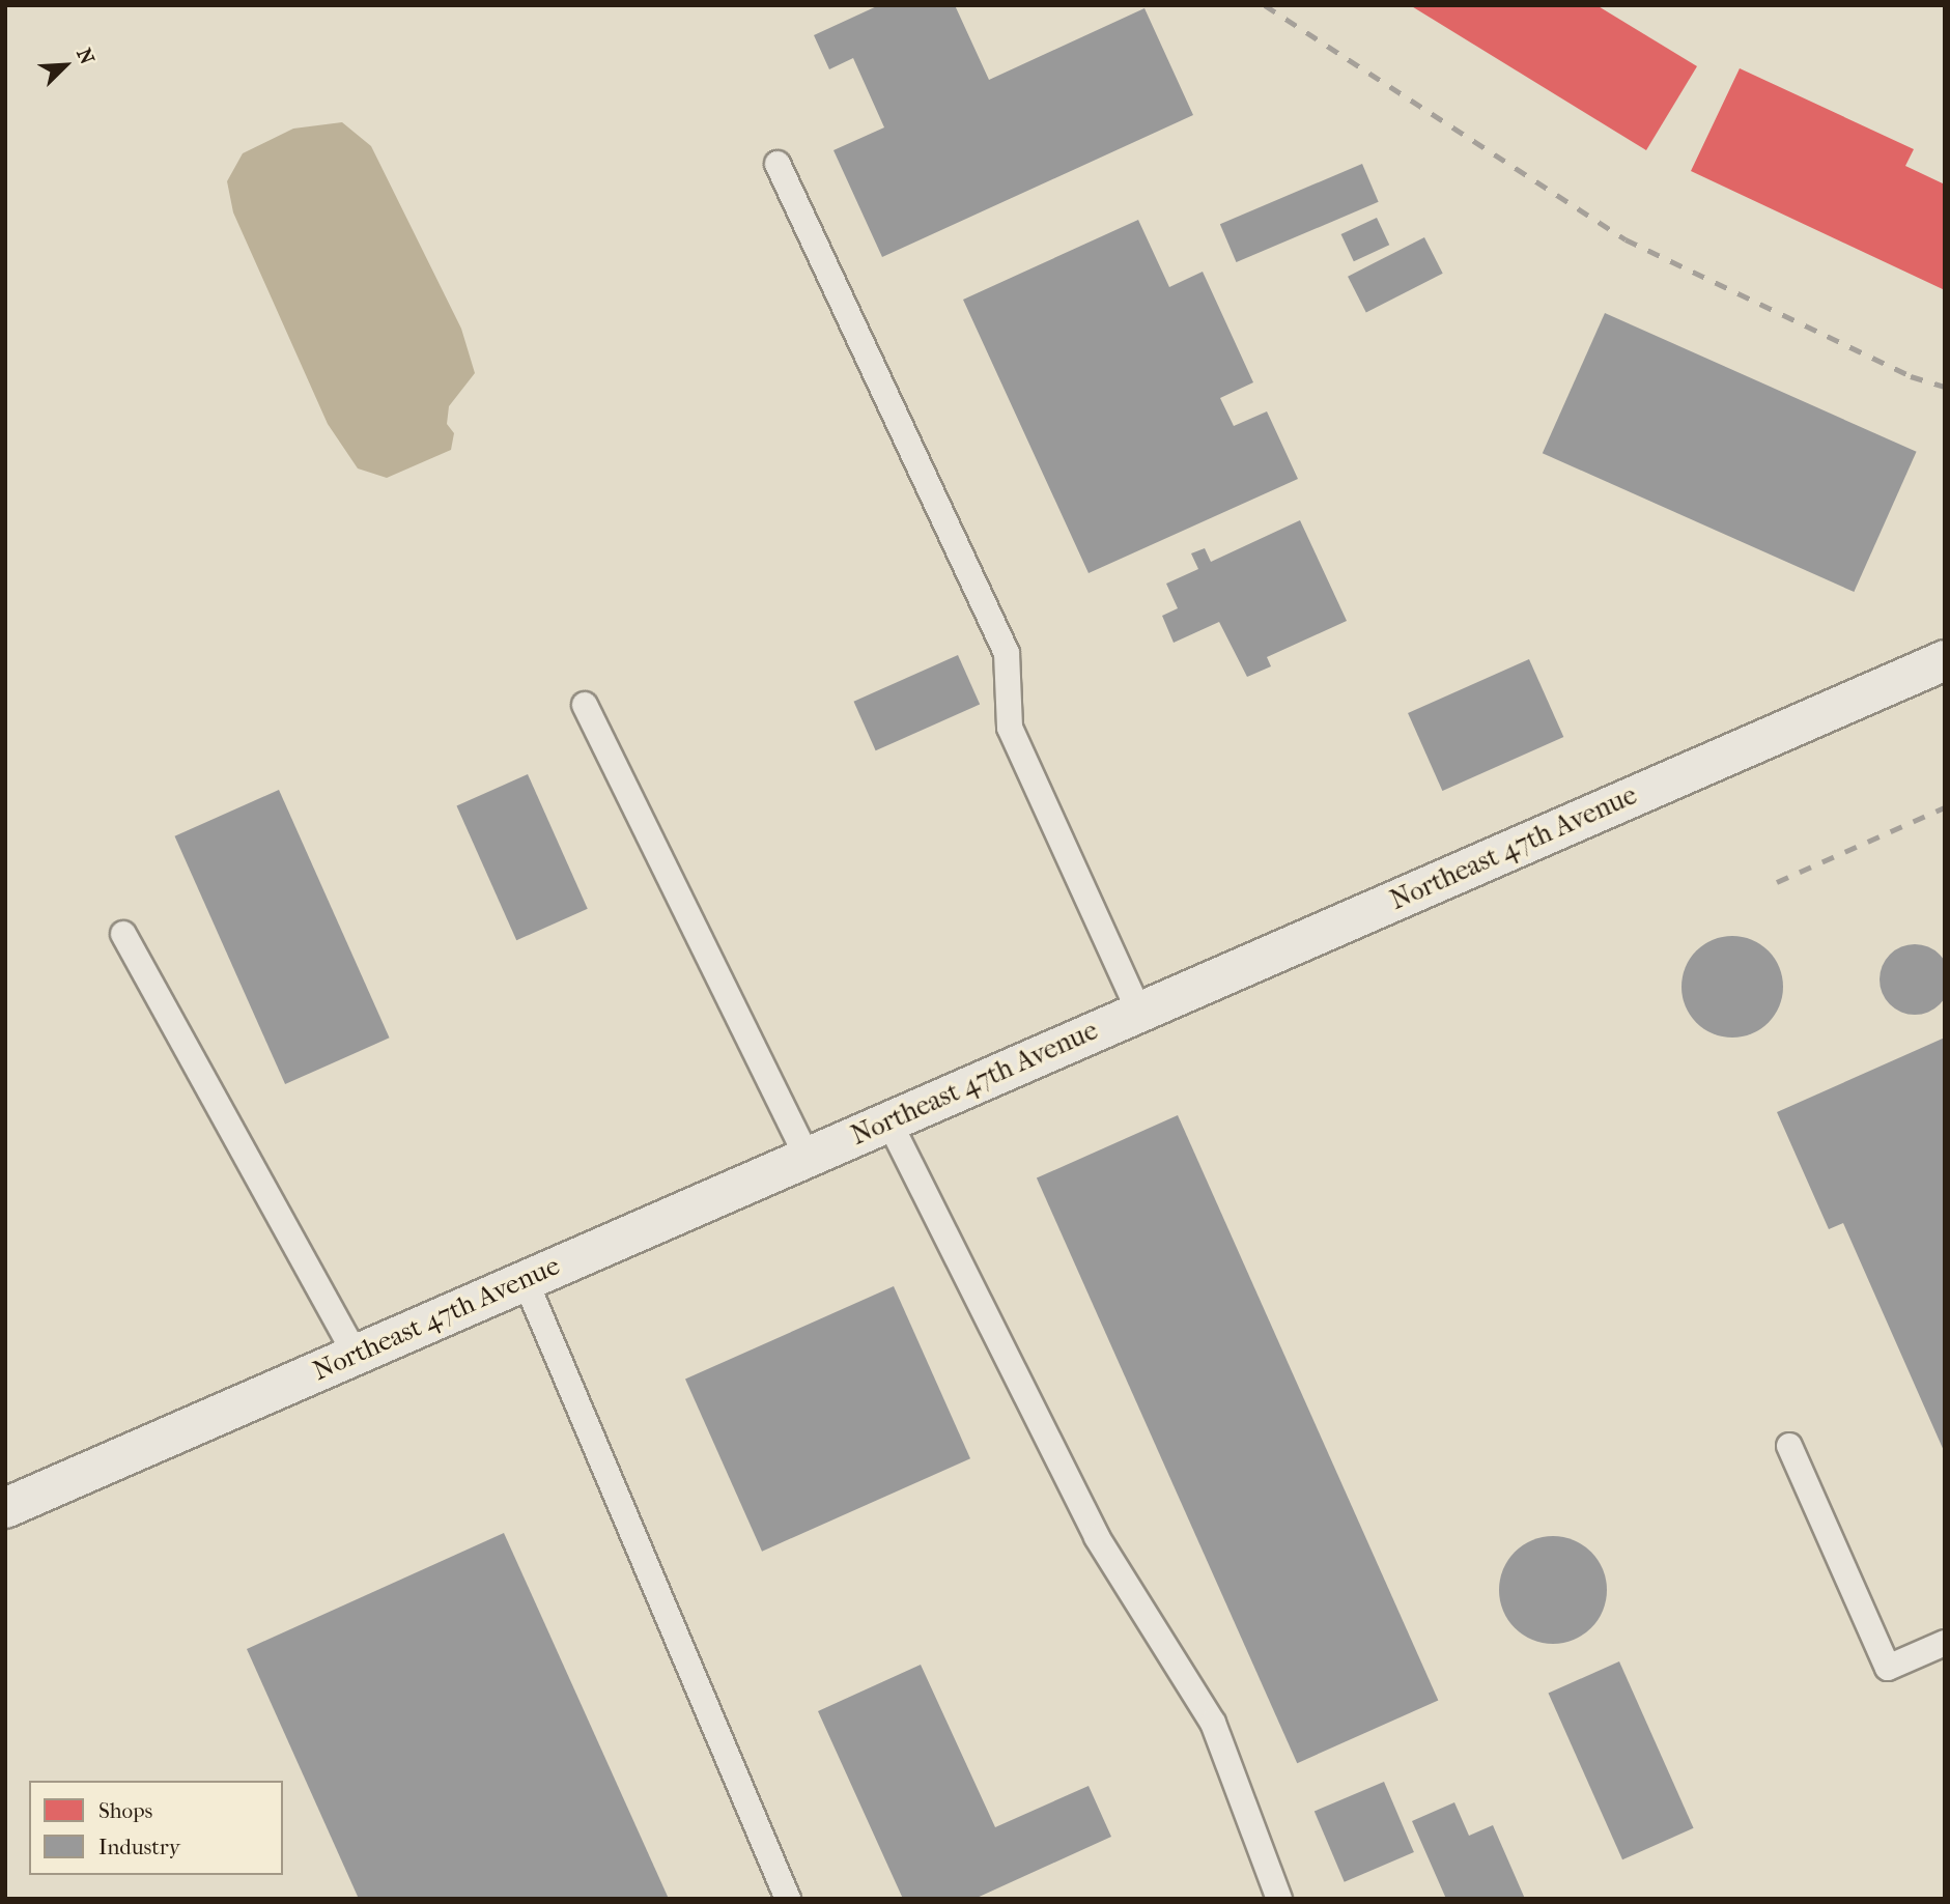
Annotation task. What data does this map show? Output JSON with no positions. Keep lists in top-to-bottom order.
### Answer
{
  "streets": {
    "street": ["Northeast 47th Avenue"]
  },
  "legend": ["Shops", "Industry"],
  "north": "top right"
}
